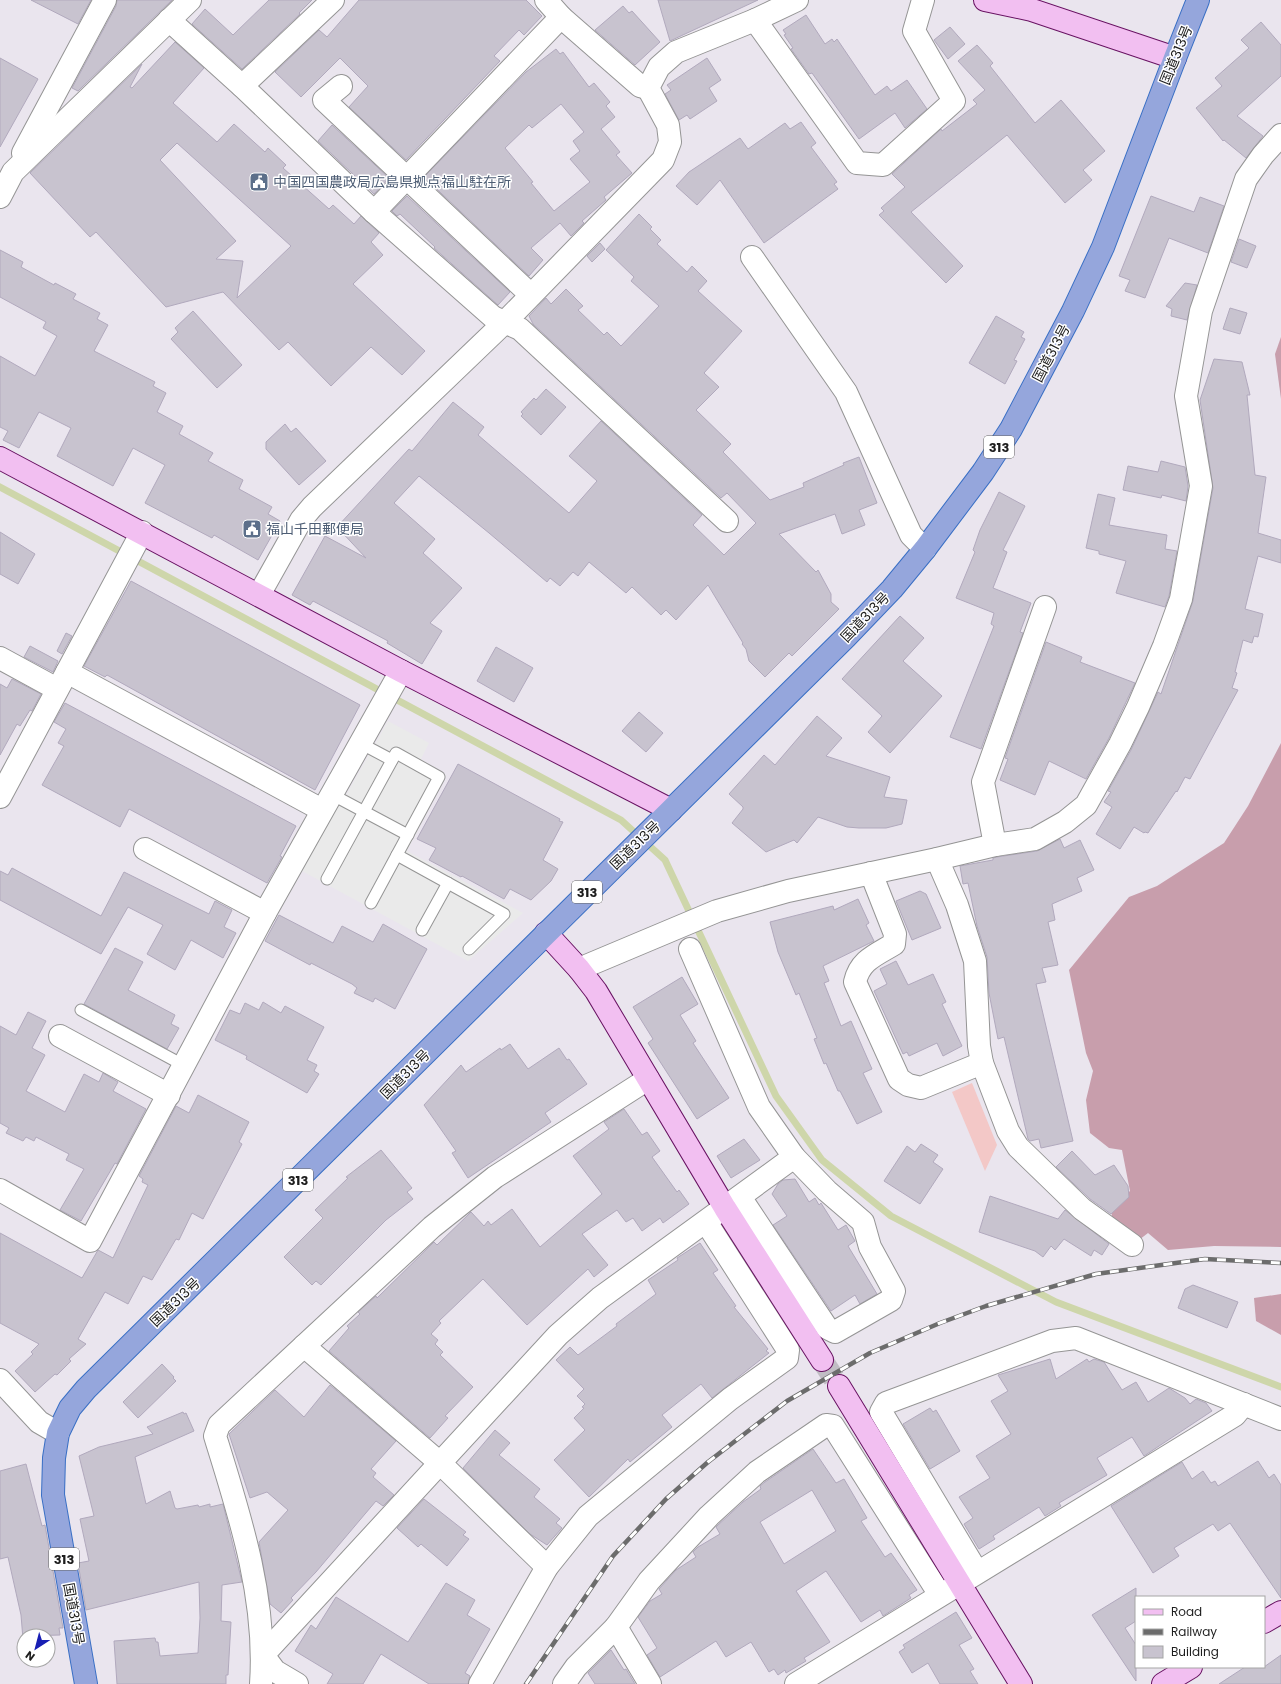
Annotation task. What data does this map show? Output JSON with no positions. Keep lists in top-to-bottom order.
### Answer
{
  "streets": {
    "highway": ["国道313号", "313"]
  },
  "places": {
    "public building": ["中国四国農政局広島県拠点福山駐在所", "福山千田郵便局"]
  },
  "legend": ["Road", "Railway", "Building"],
  "north": "bottom left"
}
